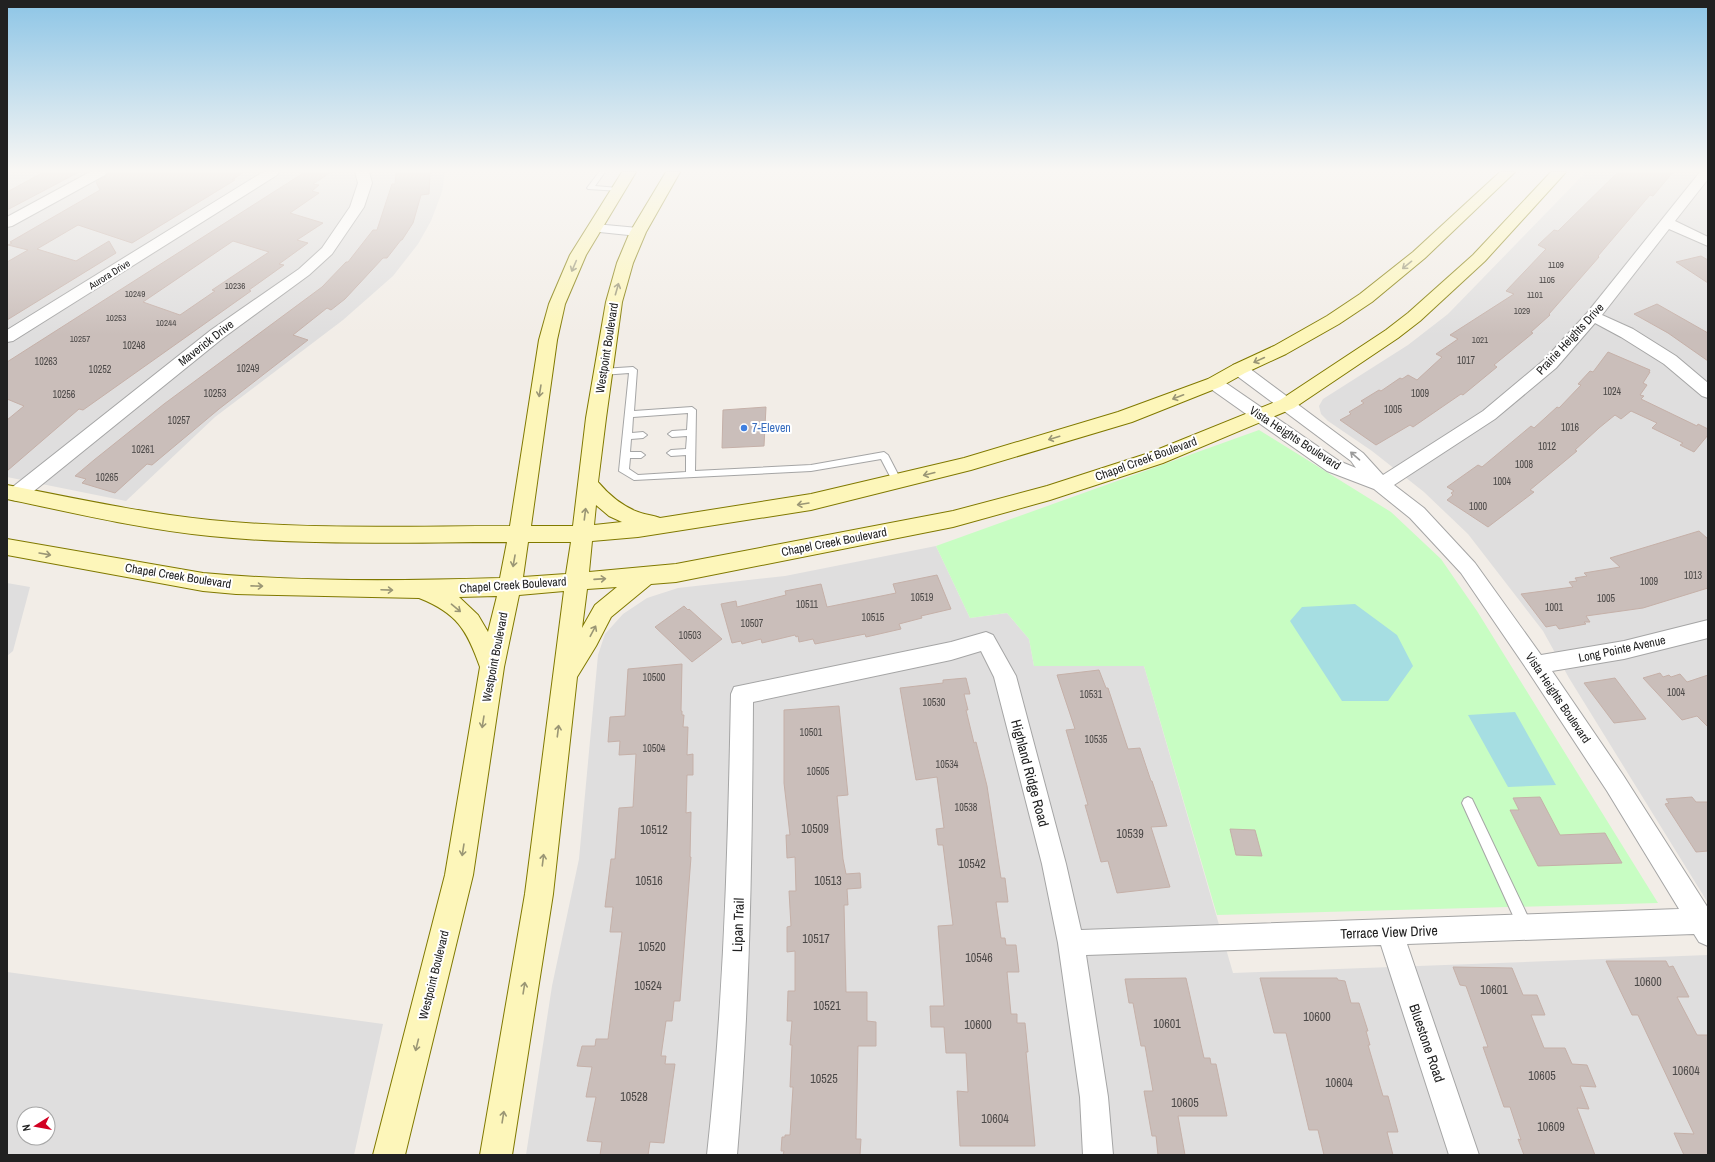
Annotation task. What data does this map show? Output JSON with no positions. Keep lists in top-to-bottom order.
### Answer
{
  "streets": {
    "main road": ["Westpoint Boulevard", "Chapel Creek Boulevard"],
    "street": [
      "Aurora Drive",
      "Prairie Heights Drive",
      "Maverick Drive",
      "Vista Heights Boulevard",
      "Long Pointe Avenue",
      "Highland Ridge Road",
      "Lipan Trail",
      "Terrace View Drive",
      "Bluestone Road"
    ]
  },
  "crossings": [
    ["Prairie Heights Drive", "Vista Heights Boulevard"],
    ["Westpoint Boulevard", "Chapel Creek Boulevard"],
    ["Vista Heights Boulevard", "Chapel Creek Boulevard"],
    ["Vista Heights Boulevard", "Long Pointe Avenue"],
    ["Vista Heights Boulevard", "Terrace View Drive"],
    ["Highland Ridge Road", "Lipan Trail"],
    ["Highland Ridge Road", "Terrace View Drive"],
    ["Terrace View Drive", "Bluestone Road"]
  ],
  "places": ["7-Eleven"],
  "house_numbers": [
    "1109",
    "1105",
    "10236",
    "10249",
    "1101",
    "1029",
    "10253",
    "10244",
    "10257",
    "1021",
    "10248",
    "1017",
    "10263",
    "10249",
    "10252",
    "1024",
    "10253",
    "1009",
    "10256",
    "1005",
    "10257",
    "1016",
    "1012",
    "10261",
    "1008",
    "10265",
    "1004",
    "1000",
    "1013",
    "1009",
    "10519",
    "1005",
    "10511",
    "1001",
    "10515",
    "10507",
    "10503",
    "10500",
    "1004",
    "10531",
    "10530",
    "10501",
    "10535",
    "10504",
    "10534",
    "10505",
    "10538",
    "10509",
    "10512",
    "10539",
    "10542",
    "10516",
    "10513",
    "10517",
    "10520",
    "10546",
    "10600",
    "10524",
    "10601",
    "10521",
    "10600",
    "10601",
    "10600",
    "10604",
    "10605",
    "10525",
    "10604",
    "10528",
    "10605",
    "10604",
    "10609"
  ],
  "north": "left"
}
